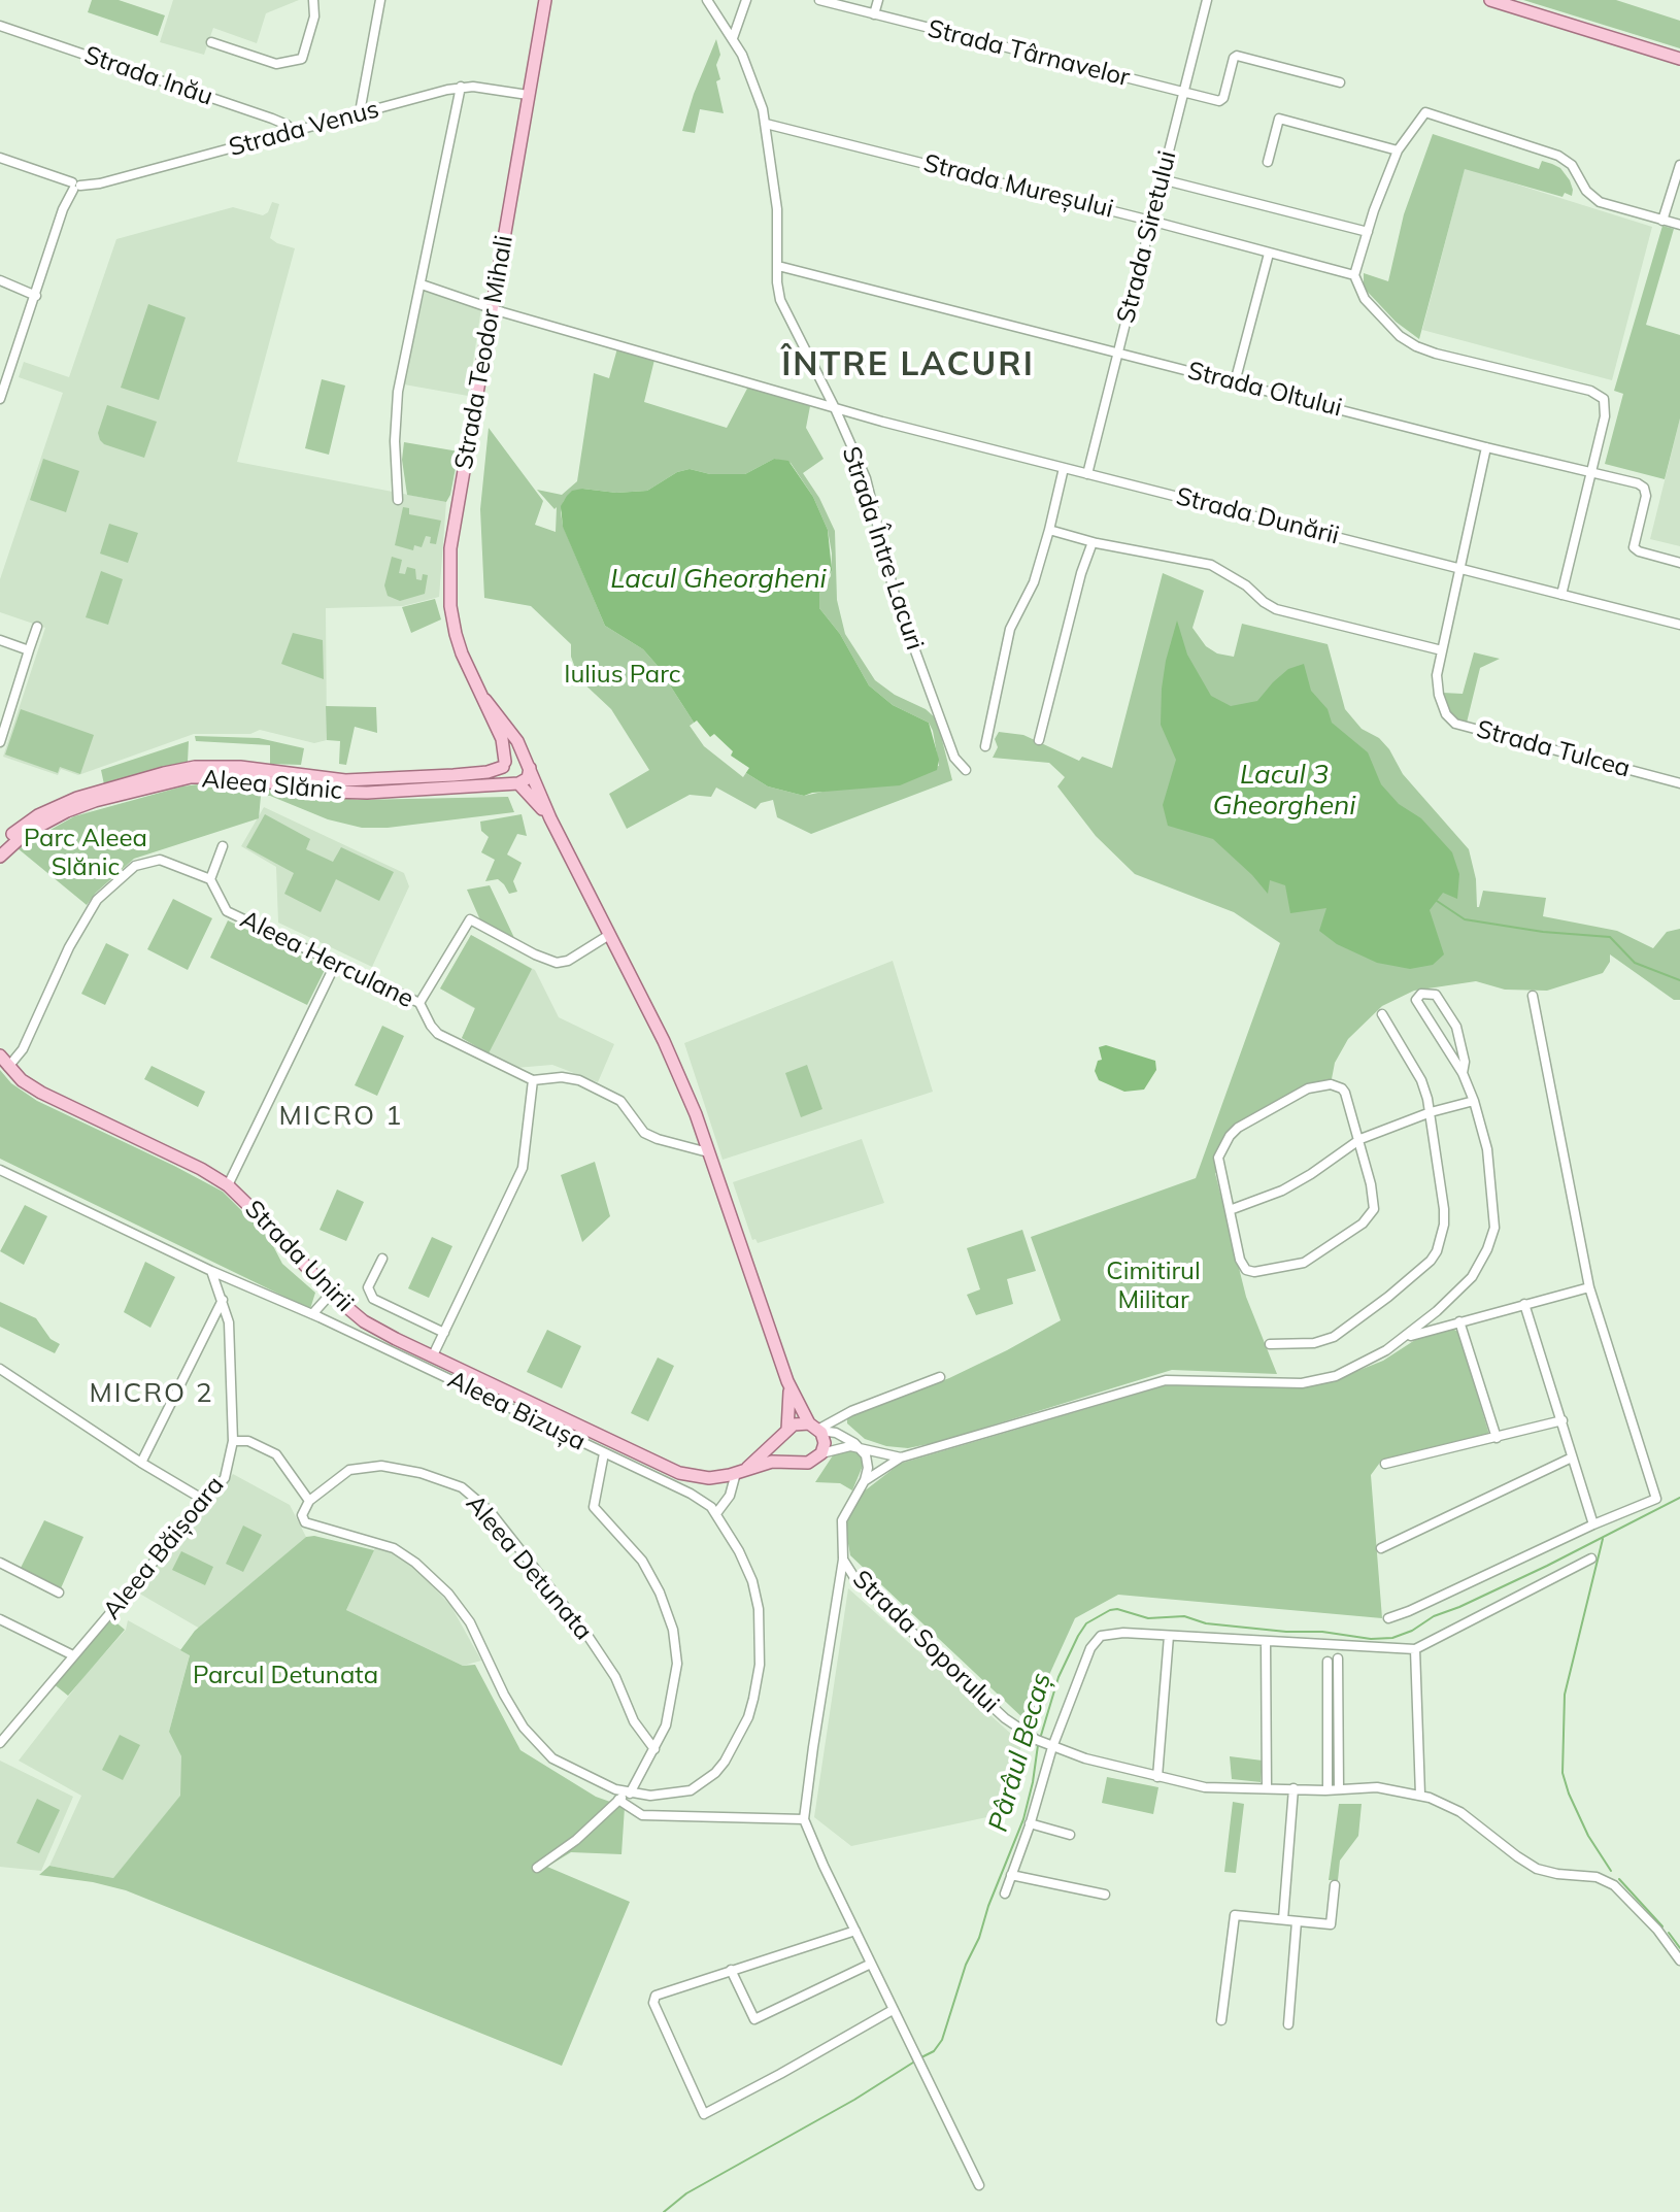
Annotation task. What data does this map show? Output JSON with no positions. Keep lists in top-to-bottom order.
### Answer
{
  "streets": {
    "main road": ["Strada Teodor Mihali", "Aleea Slănic", "Strada Unirii"],
    "street": [
      "Strada Târnavelor",
      "Strada Inău",
      "Strada Venus",
      "Strada Mureșului",
      "Strada Siretului",
      "Strada Oltului",
      "Strada Dunării",
      "Strada Între Lacuri",
      "Strada Tulcea",
      "Aleea Herculane",
      "Aleea Bizușa",
      "Aleea Băișoara",
      "Aleea Detunata",
      "Strada Soporului"
    ]
  },
  "crossings": [
    ["Strada Târnavelor", "Strada Siretului"],
    ["Strada Inău", "Strada Venus"],
    ["Strada Venus", "Strada Teodor Mihali"],
    ["Strada Mureșului", "Strada Siretului"],
    ["Strada Mureșului", "Strada Între Lacuri"],
    ["Strada Siretului", "Strada Oltului"],
    ["Strada Siretului", "Strada Dunării"],
    ["Strada Teodor Mihali", "Strada Dunării"],
    ["Strada Teodor Mihali", "Aleea Slănic"],
    ["Strada Oltului", "Strada Între Lacuri"],
    ["Strada Oltului", "Strada Tulcea"],
    ["Strada Dunării", "Strada Între Lacuri"],
    ["Strada Dunării", "Strada Tulcea"],
    ["Aleea Bizușa", "Aleea Băișoara"],
    ["Aleea Bizușa", "Aleea Detunata"]
  ],
  "districts": ["ÎNTRE LACURI", "MICRO 1", "MICRO 2"],
  "water": ["Lacul Gheorgheni", "Lacul 3 Gheorgheni", "Pârâul Becaș"],
  "parks": [
    "Iulius Parc",
    "Parc Aleea Slănic",
    "Cimitirul Militar",
    "Parcul Detunata"
  ]
}
